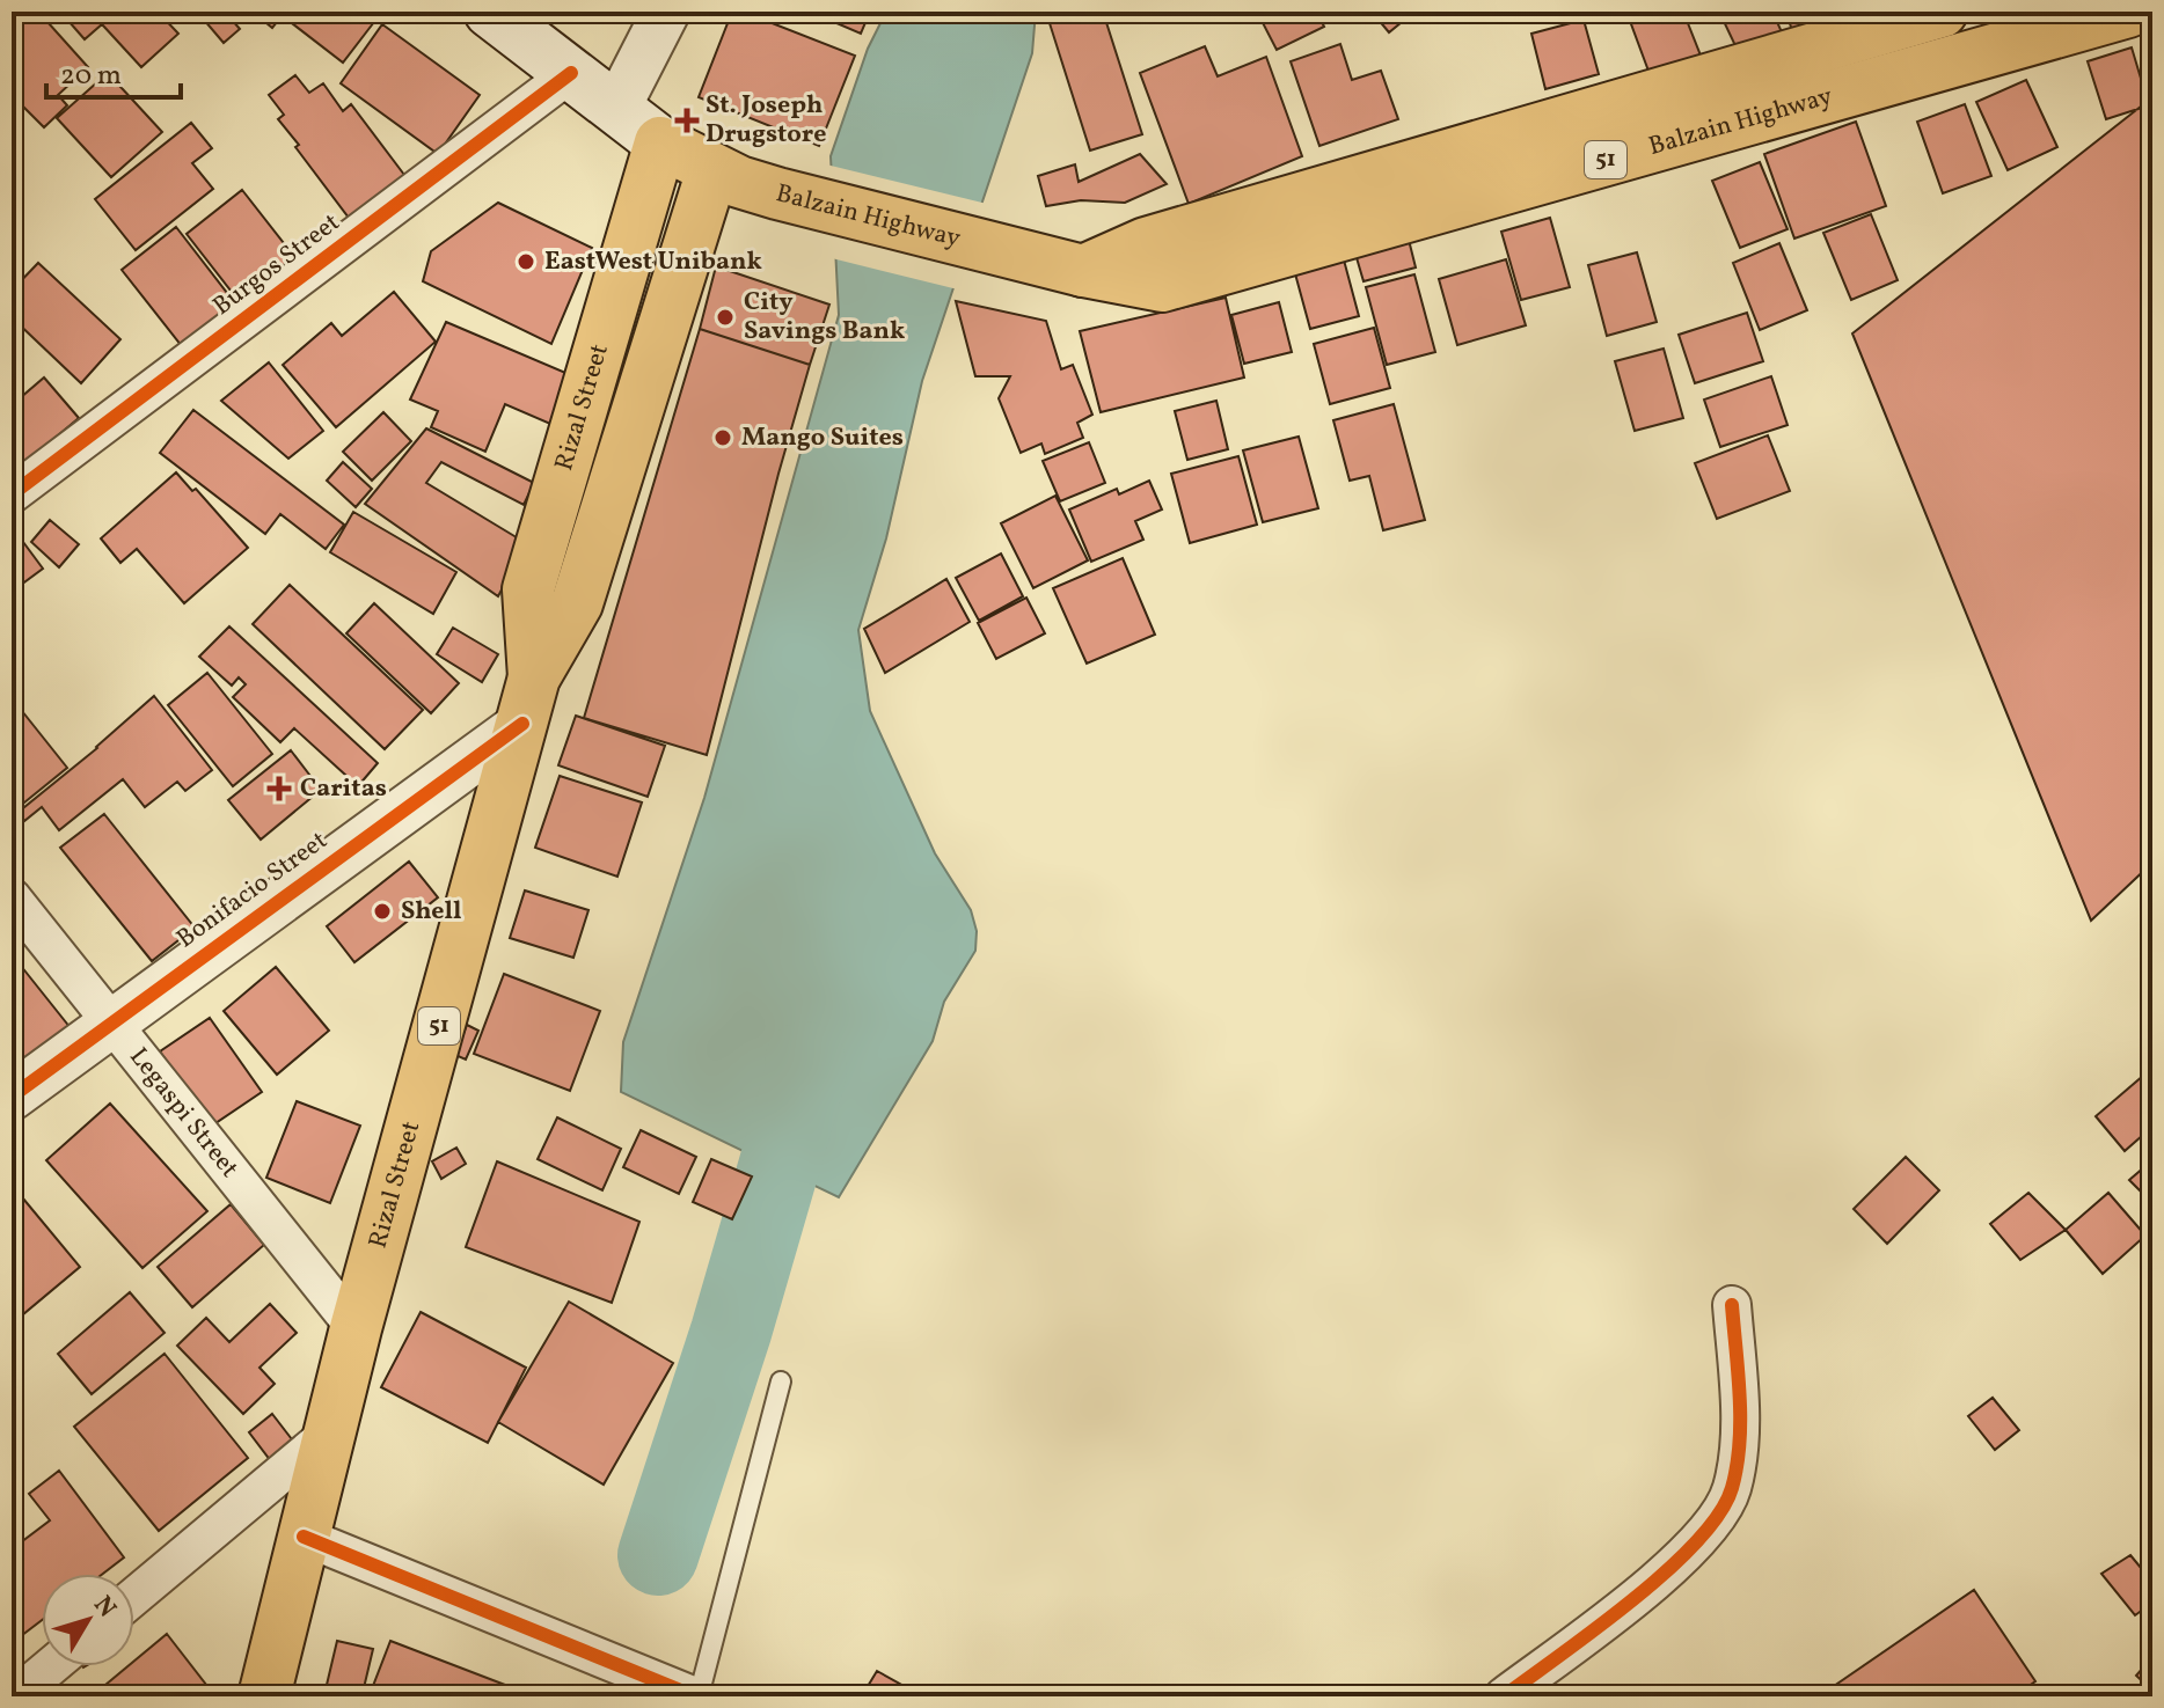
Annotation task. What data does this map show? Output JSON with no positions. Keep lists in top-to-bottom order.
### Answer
{
  "streets": {
    "main road": ["Balzain Highway", "51", "Rizal Street"],
    "street": ["Burgos Street", "Bonifacio Street", "Legaspi Street"]
  },
  "crossings": [
    ["Balzain Highway", "Rizal Street"],
    ["Rizal Street", "Bonifacio Street"],
    ["Rizal Street", "Legaspi Street"],
    ["Bonifacio Street", "Legaspi Street"]
  ],
  "places": {
    "health": ["St. Joseph Drugstore", "Caritas"],
    "other": [
      "EastWest Unibank",
      "City Savings Bank",
      "Mango Suites",
      "Shell"
    ]
  },
  "scale_bar": "20 m",
  "north": "top right"
}
